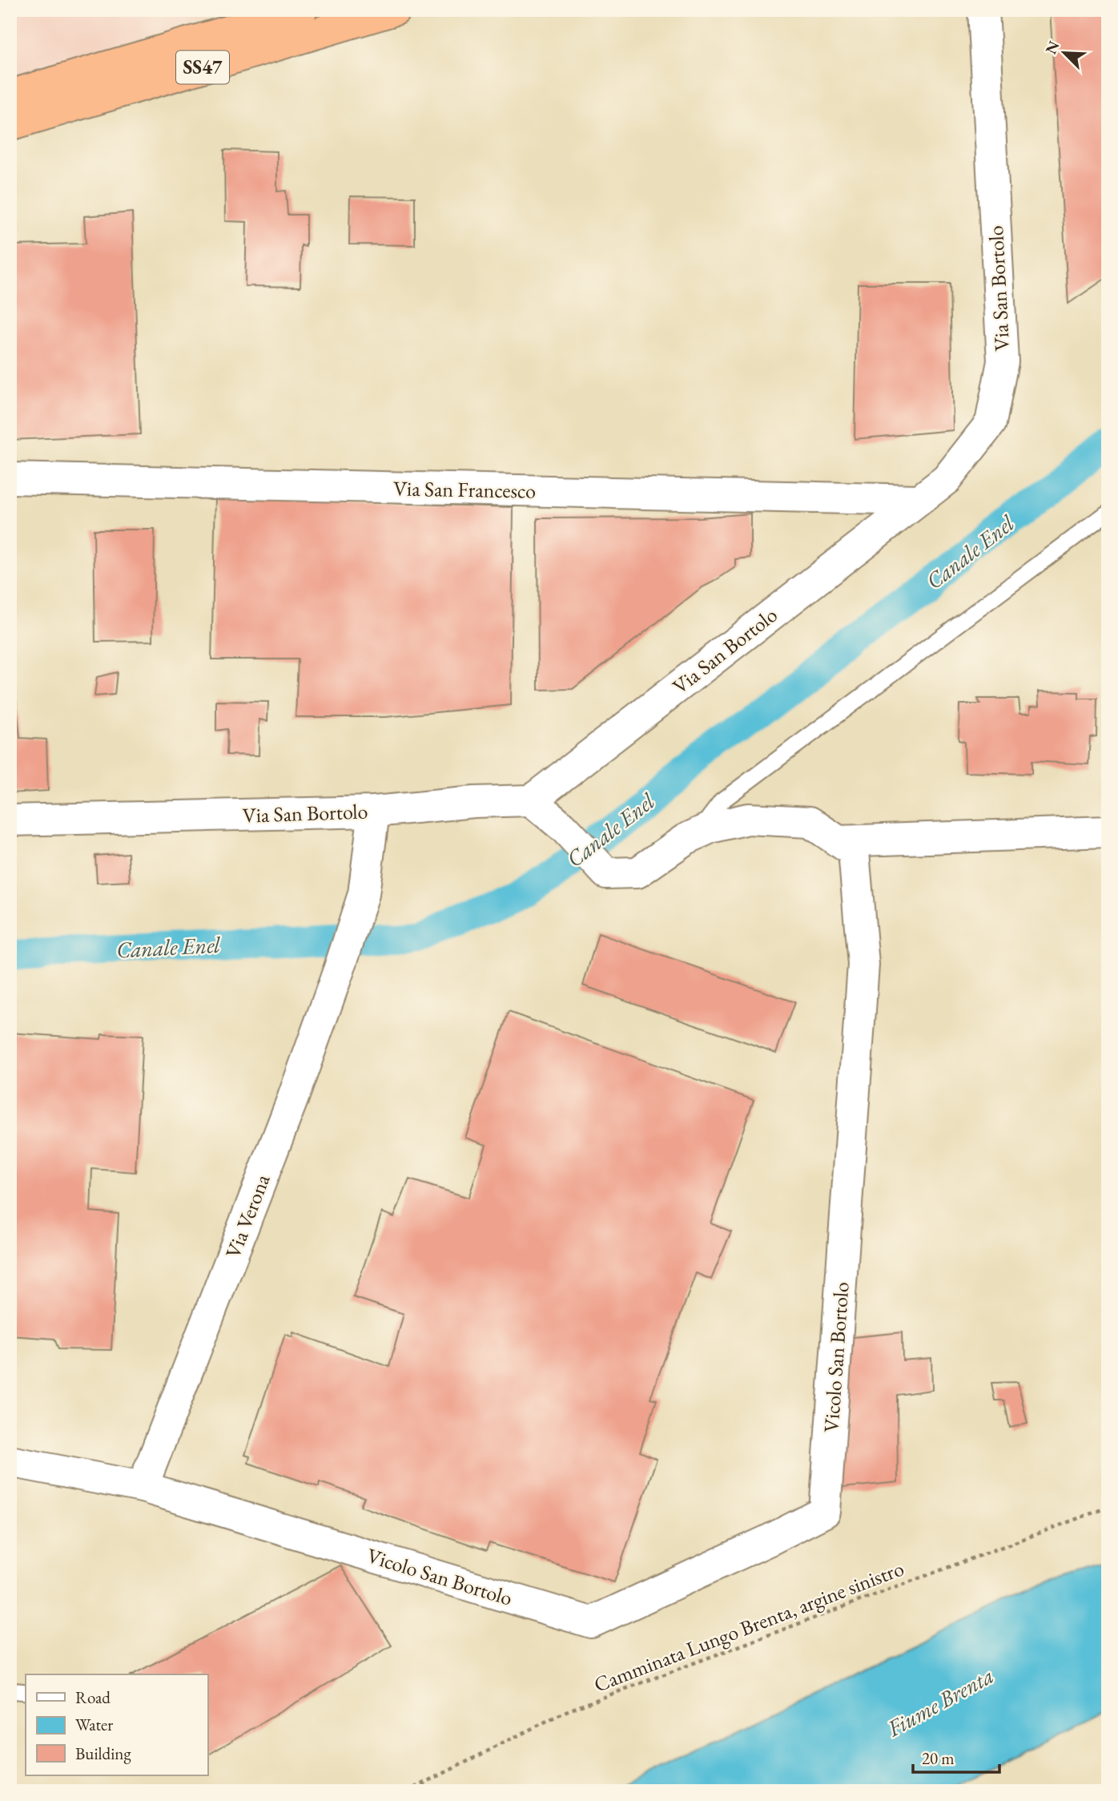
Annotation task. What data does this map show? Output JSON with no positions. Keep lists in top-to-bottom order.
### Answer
{
  "streets": {
    "highway": ["SS47"],
    "street": [
      "Via San Bortolo",
      "Via San Francesco",
      "Via Verona",
      "Vicolo San Bortolo"
    ],
    "path": ["Camminata Lungo Brenta, argine sinistro"]
  },
  "crossings": [
    ["Via San Bortolo", "Via San Francesco"],
    ["Via San Bortolo", "Via Verona"],
    ["Via San Bortolo", "Vicolo San Bortolo"],
    ["Via Verona", "Vicolo San Bortolo"]
  ],
  "water": ["Canale Enel", "Fiume Brenta"],
  "legend": ["Road", "Water", "Building"],
  "scale_bar": "20 m",
  "north": "top left"
}
